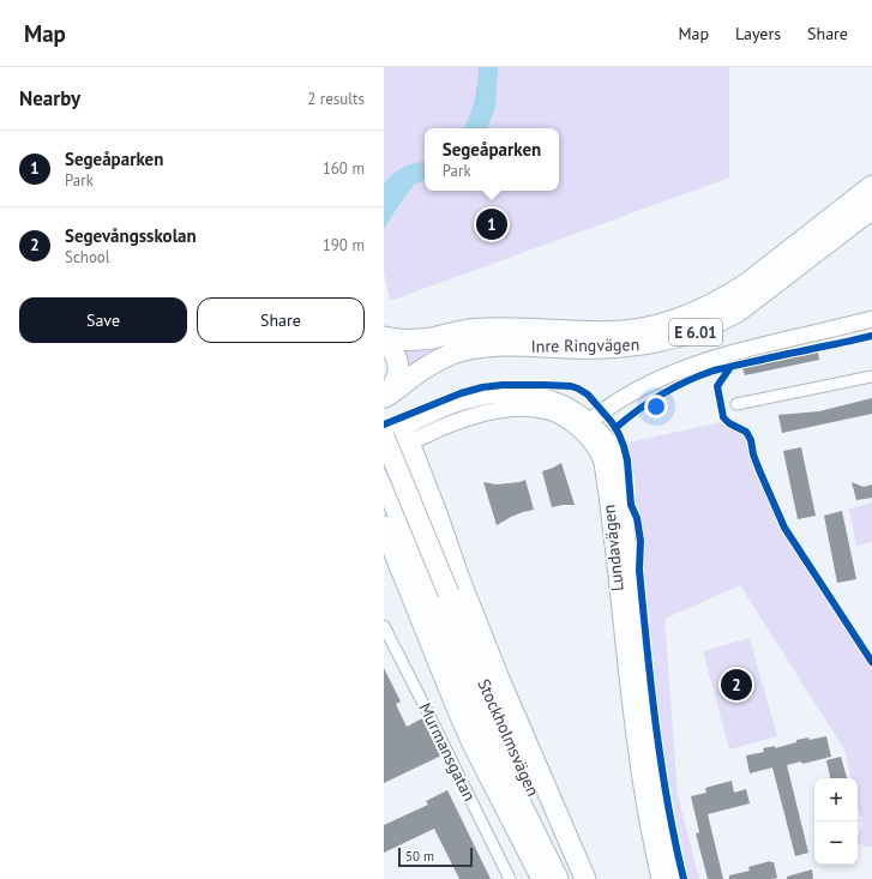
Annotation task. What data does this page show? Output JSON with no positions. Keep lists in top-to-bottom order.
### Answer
{
  "streets": {
    "highway": ["E 6.01", "Inre Ringvägen", "Stockholmsvägen"],
    "main road": ["Lundavägen"],
    "street": ["Murmansgatan"]
  },
  "scale_bar": "50 m",
  "page": {
    "header": "Map",
    "nav": ["Map", "Layers", "Share"],
    "heading": ["Nearby", "2 results"],
    "popup": ["Segeåparken", "Park"],
    "list": [
      {
        "mark": "1",
        "name": "Segeåparken",
        "note": "Park",
        "value": "160 m"
      },
      {
        "mark": "2",
        "name": "Segevångsskolan",
        "note": "School",
        "value": "190 m"
      }
    ],
    "pins": ["1", "2"],
    "buttons": ["Save", "Share"],
    "map_buttons": ["+", "−"],
    "scale": "50 m"
  }
}
